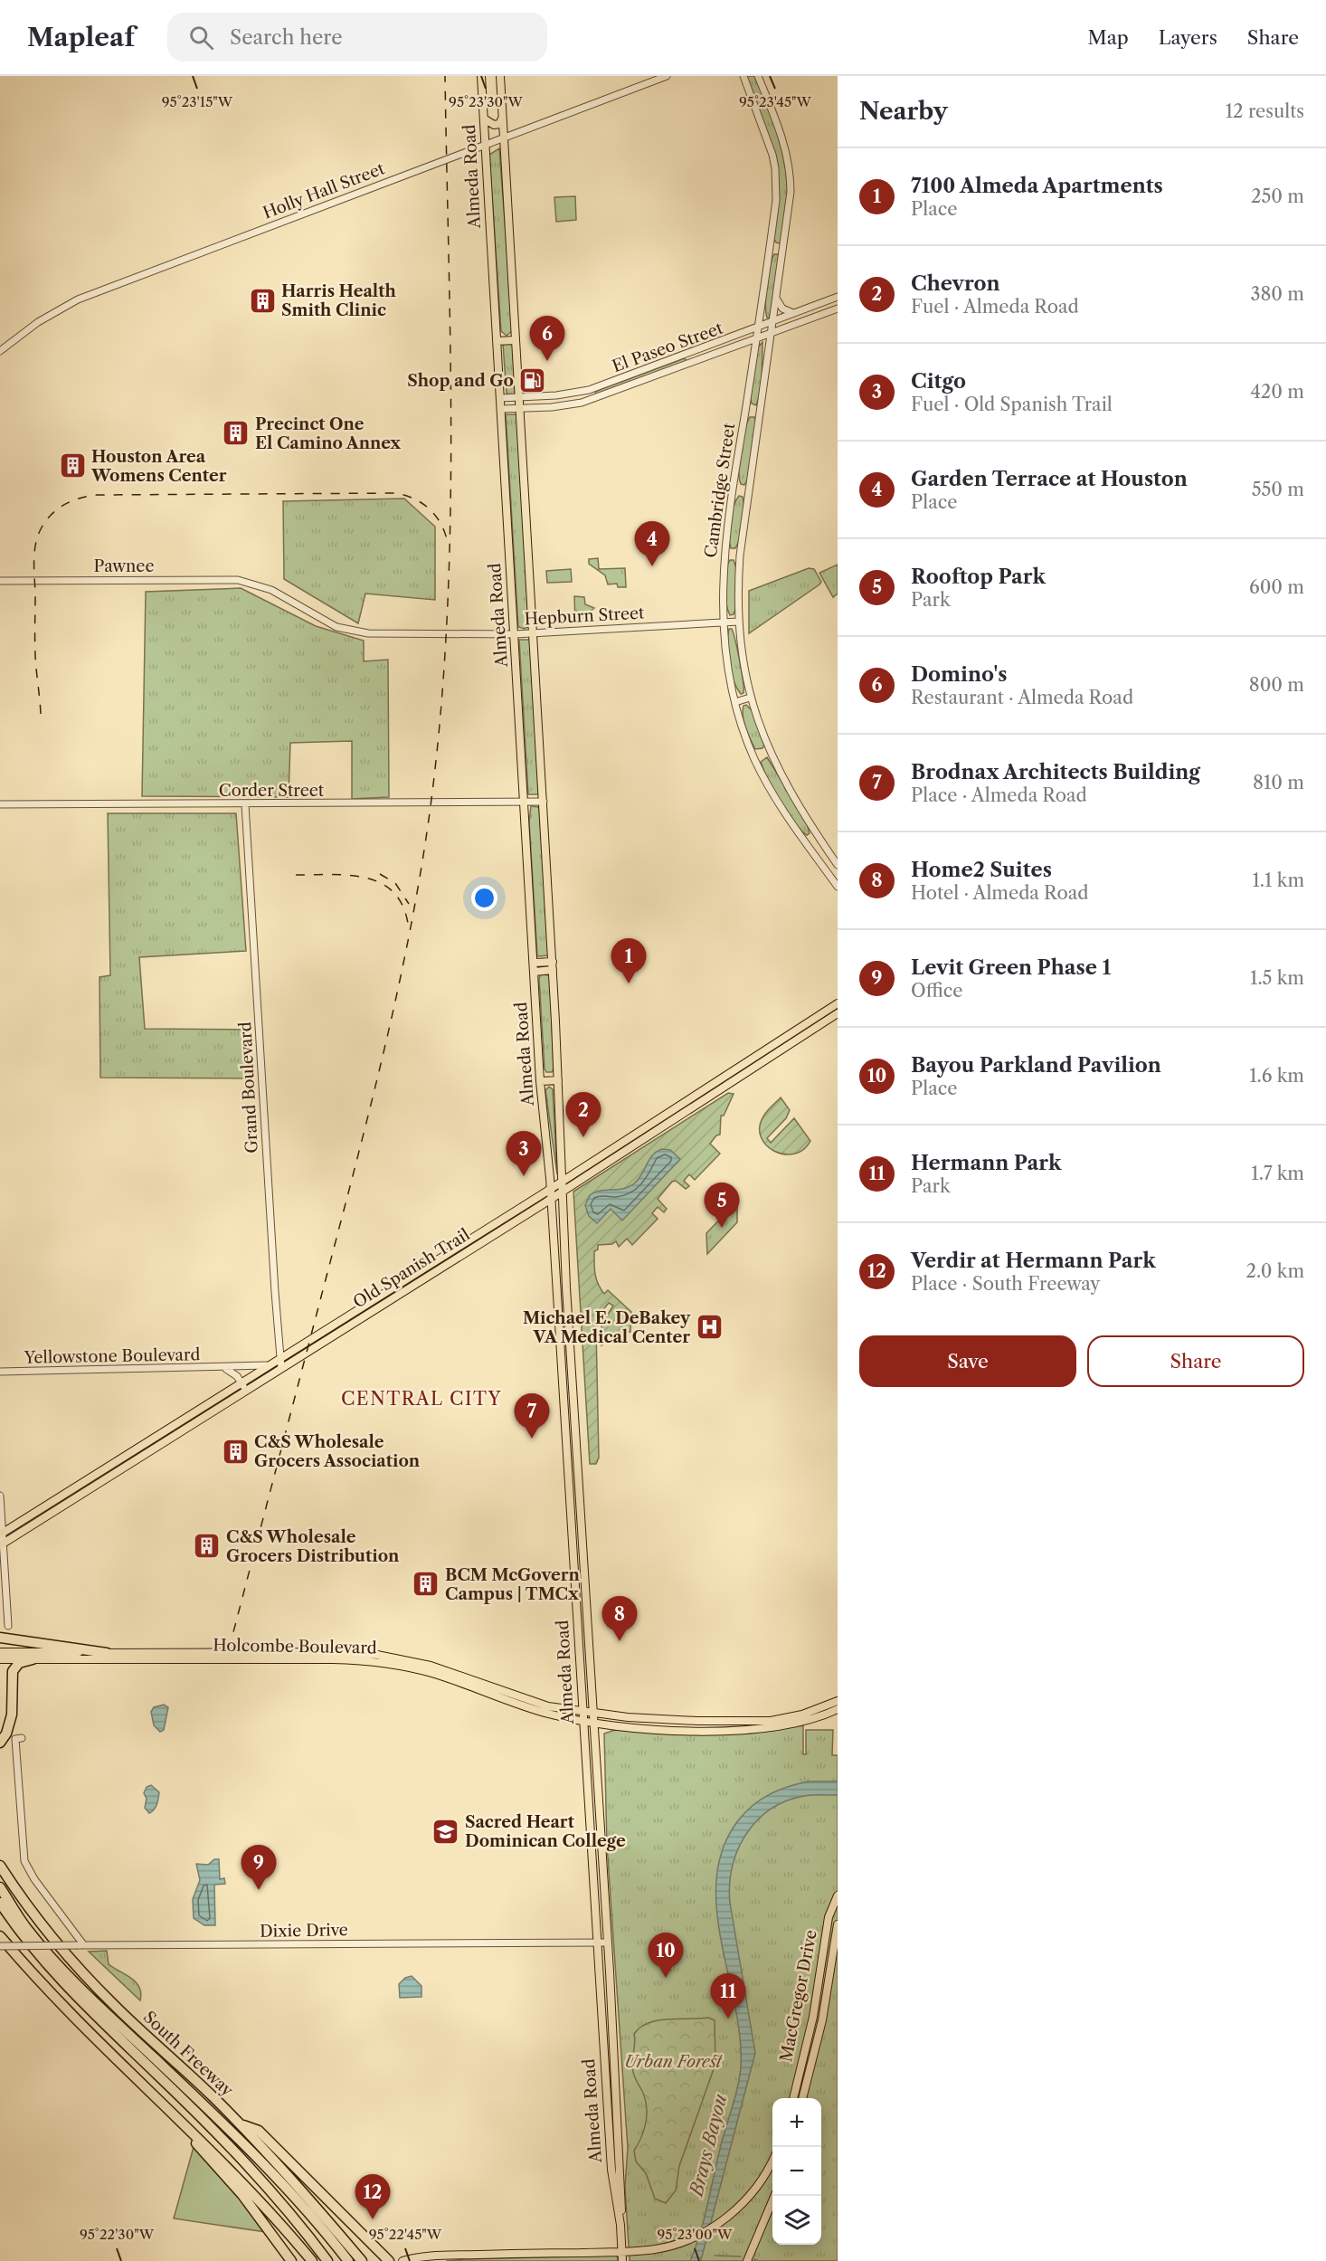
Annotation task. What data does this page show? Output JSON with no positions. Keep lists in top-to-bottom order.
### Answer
{
  "streets": {
    "highway": ["South Freeway"],
    "main road": [
      "Almeda Road",
      "Old Spanish Trail",
      "Holcombe Boulevard",
      "MacGregor Drive"
    ],
    "street": [
      "Holly Hall Street",
      "El Paseo Street",
      "Cambridge Street",
      "Pawnee",
      "Hepburn Street",
      "Corder Street",
      "Grand Boulevard",
      "Yellowstone Boulevard",
      "Dixie Drive"
    ]
  },
  "crossings": [
    ["Almeda Road", "Holly Hall Street"],
    ["Almeda Road", "El Paseo Street"],
    ["Almeda Road", "Hepburn Street"],
    ["Almeda Road", "Corder Street"],
    ["Almeda Road", "Old Spanish Trail"],
    ["Almeda Road", "Holcombe Boulevard"],
    ["Almeda Road", "Dixie Drive"],
    ["El Paseo Street", "Cambridge Street"],
    ["Cambridge Street", "Hepburn Street"],
    ["Pawnee", "Hepburn Street"],
    ["Corder Street", "Grand Boulevard"],
    ["Grand Boulevard", "Old Spanish Trail"],
    ["Old Spanish Trail", "Yellowstone Boulevard"]
  ],
  "districts": ["CENTRAL CITY"],
  "water": ["Brays Bayou"],
  "parks": ["Urban Forest"],
  "places": {
    "building": [
      "Harris Health Smith Clinic",
      "Precinct One El Camino Annex",
      "Houston Area Womens Center",
      "C&S Wholesale Grocers Association",
      "C&S Wholesale Grocers Distribution",
      "BCM McGovern Campus | TMCx"
    ],
    "fuel station": ["Shop and Go"],
    "hospital": ["Michael E. DeBakey VA Medical Center"],
    "school or university": ["Sacred Heart Dominican College"]
  },
  "page": {
    "header": "Mapleaf",
    "search": "Search here",
    "nav": ["Map", "Layers", "Share"],
    "heading": ["Nearby", "12 results"],
    "list": [
      {
        "mark": "1",
        "name": "7100 Almeda Apartments",
        "note": "Place",
        "value": "250 m"
      },
      {
        "mark": "2",
        "name": "Chevron",
        "note": "Fuel · Almeda Road",
        "value": "380 m"
      },
      {
        "mark": "3",
        "name": "Citgo",
        "note": "Fuel · Old Spanish Trail",
        "value": "420 m"
      },
      {
        "mark": "4",
        "name": "Garden Terrace at Houston",
        "note": "Place",
        "value": "550 m"
      },
      {
        "mark": "5",
        "name": "Rooftop Park",
        "note": "Park",
        "value": "600 m"
      },
      {
        "mark": "6",
        "name": "Domino's",
        "note": "Restaurant · Almeda Road",
        "value": "800 m"
      },
      {
        "mark": "7",
        "name": "Brodnax Architects Building",
        "note": "Place · Almeda Road",
        "value": "810 m"
      },
      {
        "mark": "8",
        "name": "Home2 Suites",
        "note": "Hotel · Almeda Road",
        "value": "1.1 km"
      },
      {
        "mark": "9",
        "name": "Levit Green Phase 1",
        "note": "Office",
        "value": "1.5 km"
      },
      {
        "mark": "10",
        "name": "Bayou Parkland Pavilion",
        "note": "Place",
        "value": "1.6 km"
      },
      {
        "mark": "11",
        "name": "Hermann Park",
        "note": "Park",
        "value": "1.7 km"
      },
      {
        "mark": "12",
        "name": "Verdir at Hermann Park",
        "note": "Place · South Freeway",
        "value": "2.0 km"
      }
    ],
    "pins": [
      "6",
      "4",
      "1",
      "2",
      "3",
      "5",
      "7",
      "8",
      "9",
      "10",
      "11",
      "12"
    ],
    "buttons": ["Save", "Share"],
    "map_buttons": ["+", "−"]
  },
  "coordinates": [
    "95°23'15\"W",
    "95°23'45\"W",
    "95°23'30\"W",
    "95°22'30\"W",
    "95°22'45\"W",
    "95°23'00\"W"
  ]
}
